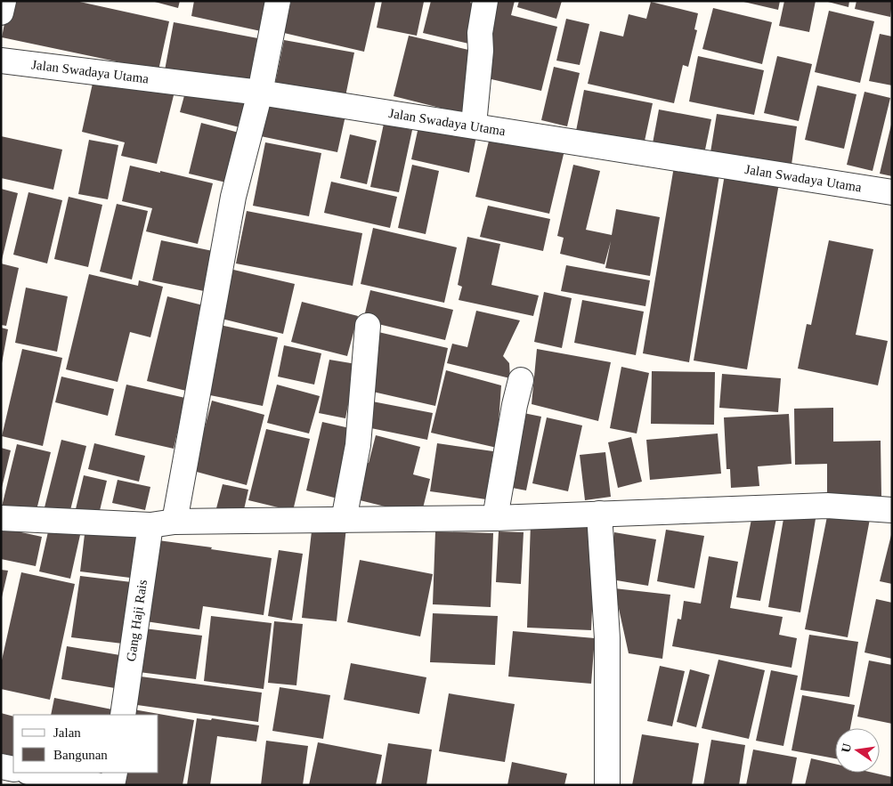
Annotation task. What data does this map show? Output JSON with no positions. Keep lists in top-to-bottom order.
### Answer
{
  "streets": {
    "street": ["Jalan Swadaya Utama", "Gang Haji Rais"]
  },
  "legend": ["Jalan", "Bangunan"],
  "north": "left"
}
